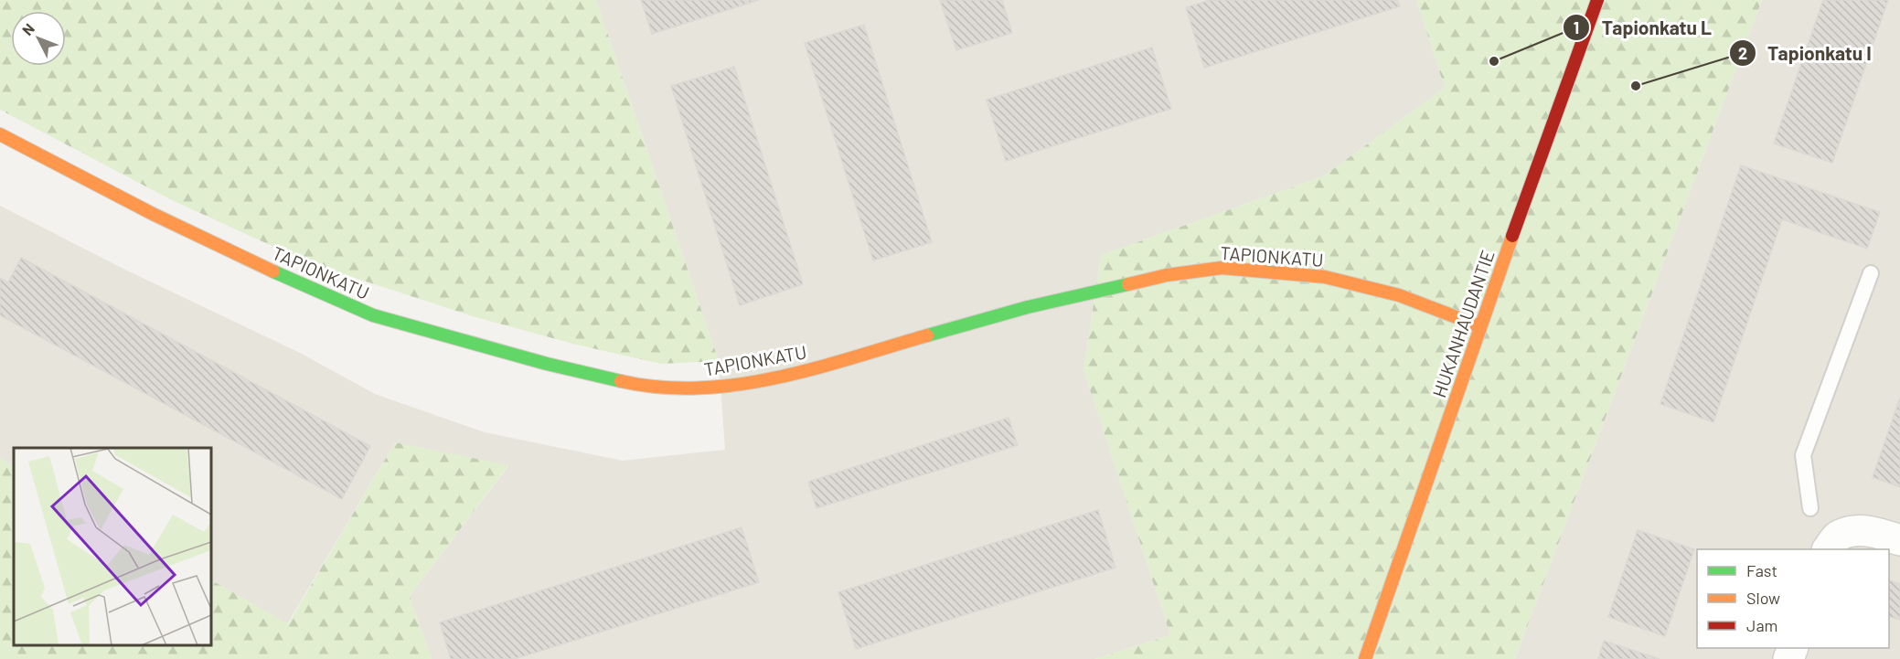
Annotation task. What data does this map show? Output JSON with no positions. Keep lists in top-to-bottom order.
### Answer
{
  "streets": {
    "street": ["TAPIONKATU", "HUKANHAUDANTIE"]
  },
  "crossings": [
    ["TAPIONKATU", "HUKANHAUDANTIE"]
  ],
  "places": ["Tapionkatu L", "Tapionkatu I"],
  "legend": ["Fast", "Slow", "Jam"],
  "north": "top left"
}
